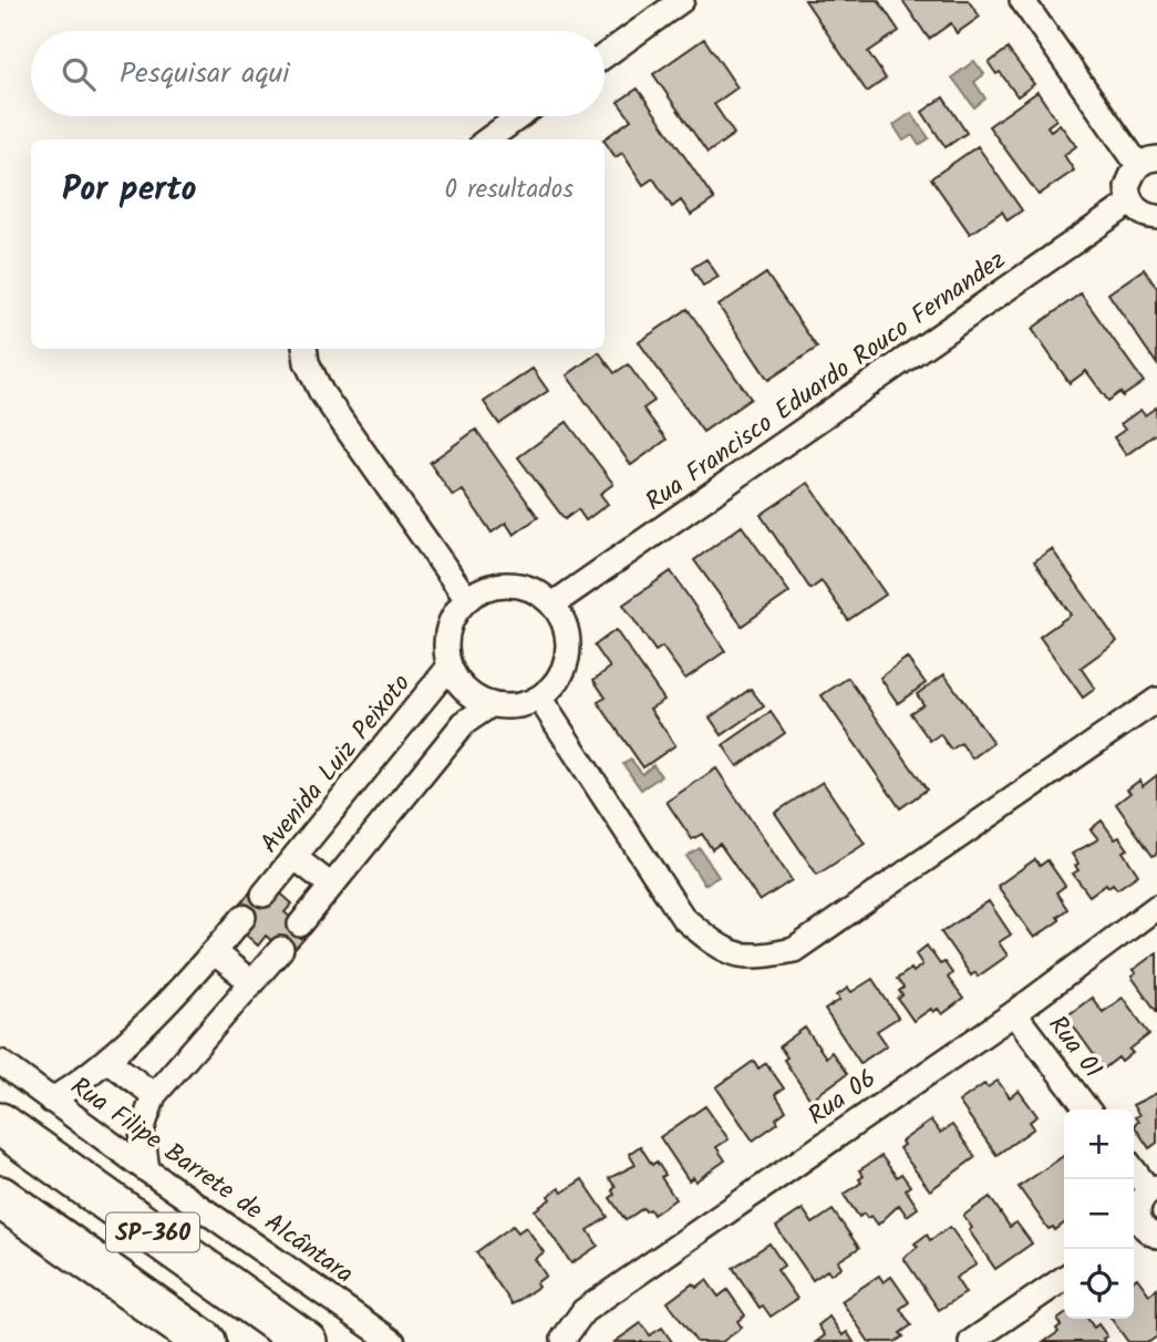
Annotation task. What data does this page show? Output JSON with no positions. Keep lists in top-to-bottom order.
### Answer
{
  "streets": {
    "highway": ["SP-360"],
    "street": [
      "Rua Francisco Eduardo Rouco Fernandez",
      "Avenida Luiz Peixoto",
      "Rua 01",
      "Rua 06",
      "Rua Filipe Barrete de Alcântara"
    ]
  },
  "crossings": [
    ["Rua Francisco Eduardo Rouco Fernandez", "Avenida Luiz Peixoto"],
    ["Rua 01", "Rua 06"]
  ],
  "page": {
    "search": "Pesquisar aqui",
    "heading": ["Por perto", "0 resultados"],
    "map_buttons": ["+", "−"]
  }
}
